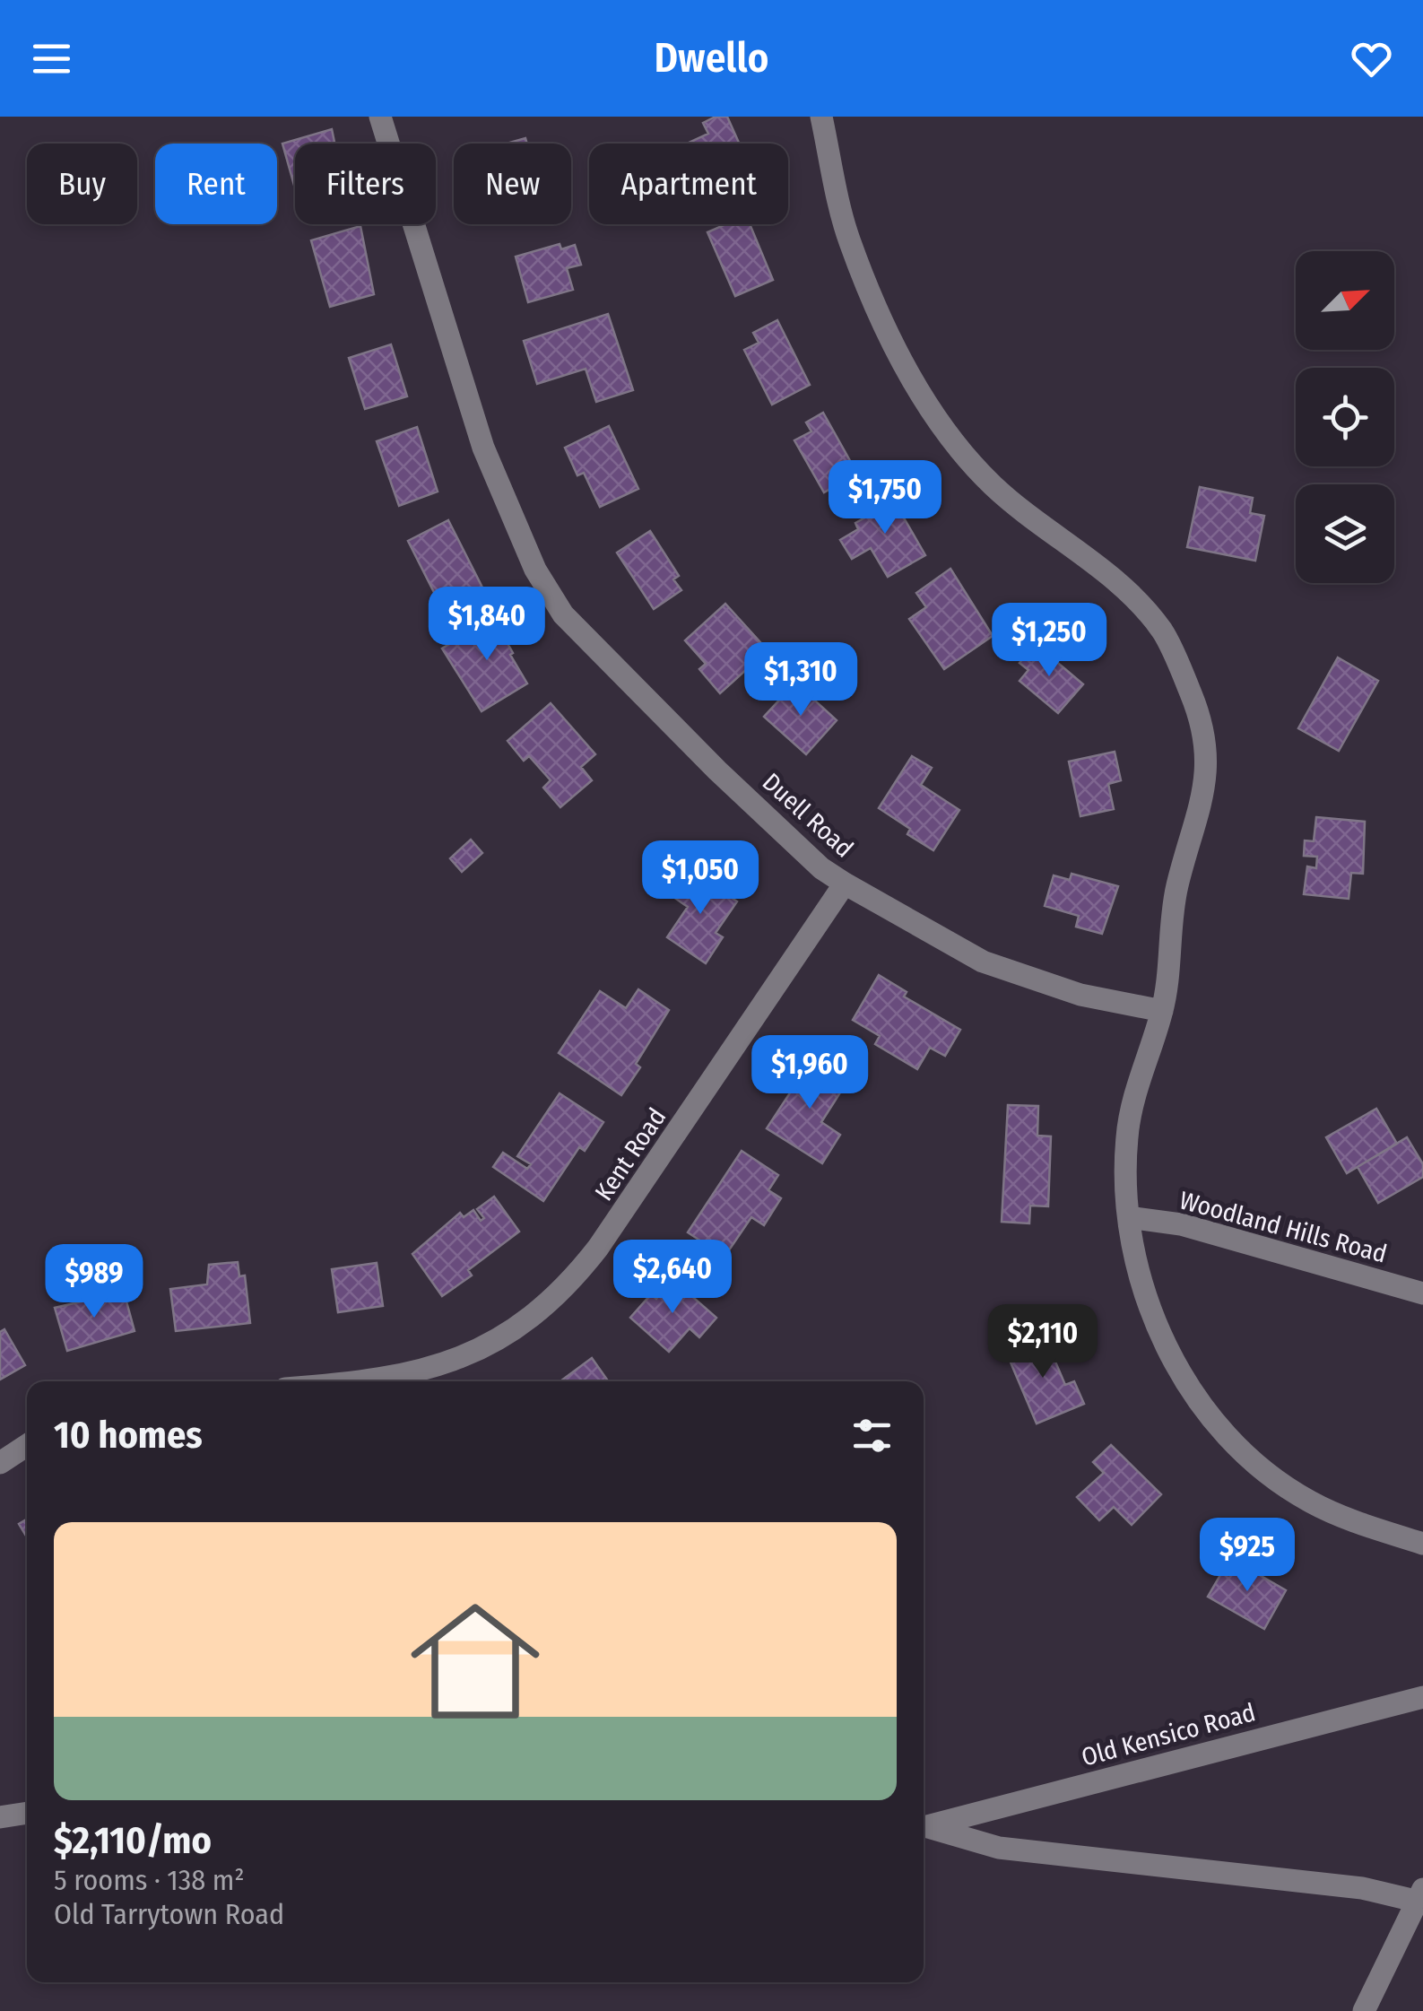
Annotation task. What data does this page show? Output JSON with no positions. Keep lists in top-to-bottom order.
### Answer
{
  "streets": {
    "street": [
      "Duell Road",
      "Kent Road",
      "Woodland Hills Road",
      "Old Kensico Road"
    ]
  },
  "crossings": [
    ["Duell Road", "Kent Road"]
  ],
  "north": "top right",
  "page": {
    "header": "Dwello",
    "chip": [
      "Buy",
      "Rent",
      "Filters",
      "New",
      "Apartment"
    ],
    "price": [
      "$1,750",
      "$1,840",
      "$1,250",
      "$1,310",
      "$1,050",
      "$1,960",
      "$2,640",
      "$989",
      "$2,110",
      "$925"
    ],
    "heading": "10 homes",
    "list": [
      {
        "name": "$2,110/mo",
        "note": "5 rooms · 138 m² · Old Tarrytown Road"
      }
    ]
  }
}
